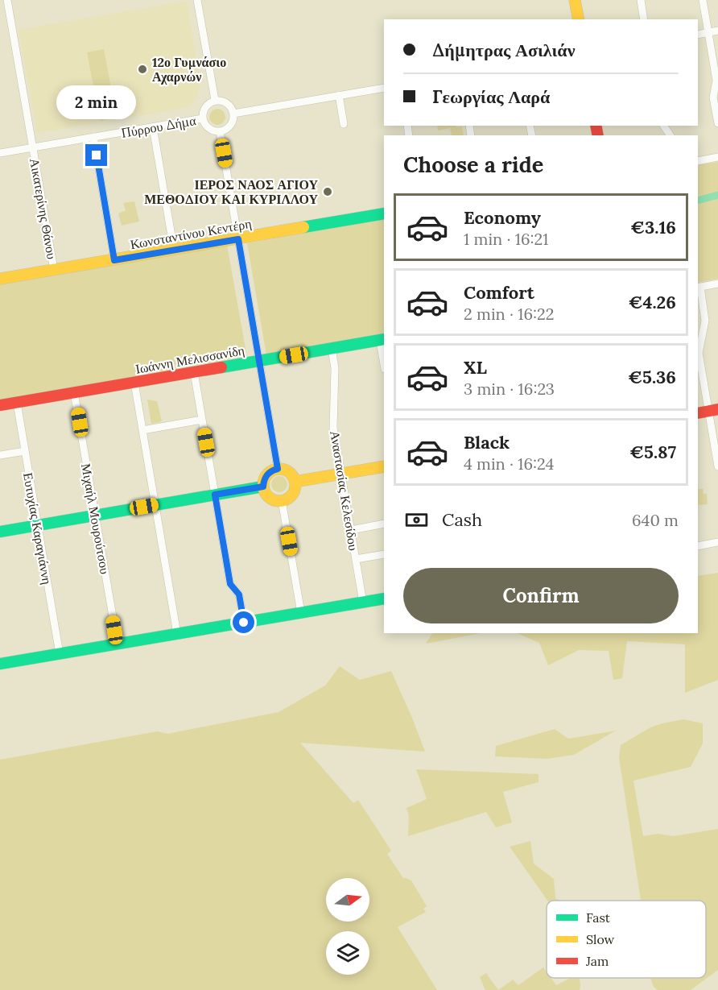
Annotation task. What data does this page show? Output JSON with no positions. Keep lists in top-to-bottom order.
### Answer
{
  "streets": {
    "street": [
      "Πύρρου Δήμα",
      "Αικατερίνης Θάνου",
      "Κωνσταντίνου Κεντέρη",
      "Ιωάννη Μελισσανίδη",
      "Αναστασίας Κελεσίδου",
      "Μιχαήλ Μουρούτσου",
      "Ευτυχίας Καραγιάννη"
    ]
  },
  "crossings": [
    ["Πύρρου Δήμα", "Αικατερίνης Θάνου"],
    ["Αικατερίνης Θάνου", "Κωνσταντίνου Κεντέρη"],
    ["Ιωάννη Μελισσανίδη", "Αναστασίας Κελεσίδου"],
    ["Ιωάννη Μελισσανίδη", "Μιχαήλ Μουρούτσου"],
    ["Ιωάννη Μελισσανίδη", "Ευτυχίας Καραγιάννη"]
  ],
  "places": ["12ο Γυμνάσιο Αχαρνών", "ΙΕΡΟΣ ΝΑΟΣ ΑΓΙΟΥ ΜΕΘΟΔΙΟΥ ΚΑΙ ΚΥΡΙΛΛΟΥ"],
  "legend": ["Fast", "Slow", "Jam"],
  "north": "right",
  "page": {
    "banner": ["Δήμητρας Ασιλιάν", "Γεωργίας Λαρά"],
    "bubble": "2 min",
    "heading": "Choose a ride",
    "list": [
      {
        "name": "Economy",
        "note": "1 min · 16:21",
        "value": "€3.16"
      },
      {
        "name": "Comfort",
        "note": "2 min · 16:22",
        "value": "€4.26"
      },
      {
        "name": "XL",
        "note": "3 min · 16:23",
        "value": "€5.36"
      },
      {
        "name": "Black",
        "note": "4 min · 16:24",
        "value": "€5.87"
      }
    ],
    "pay": ["Cash", "640 m"],
    "buttons": "Confirm"
  }
}
